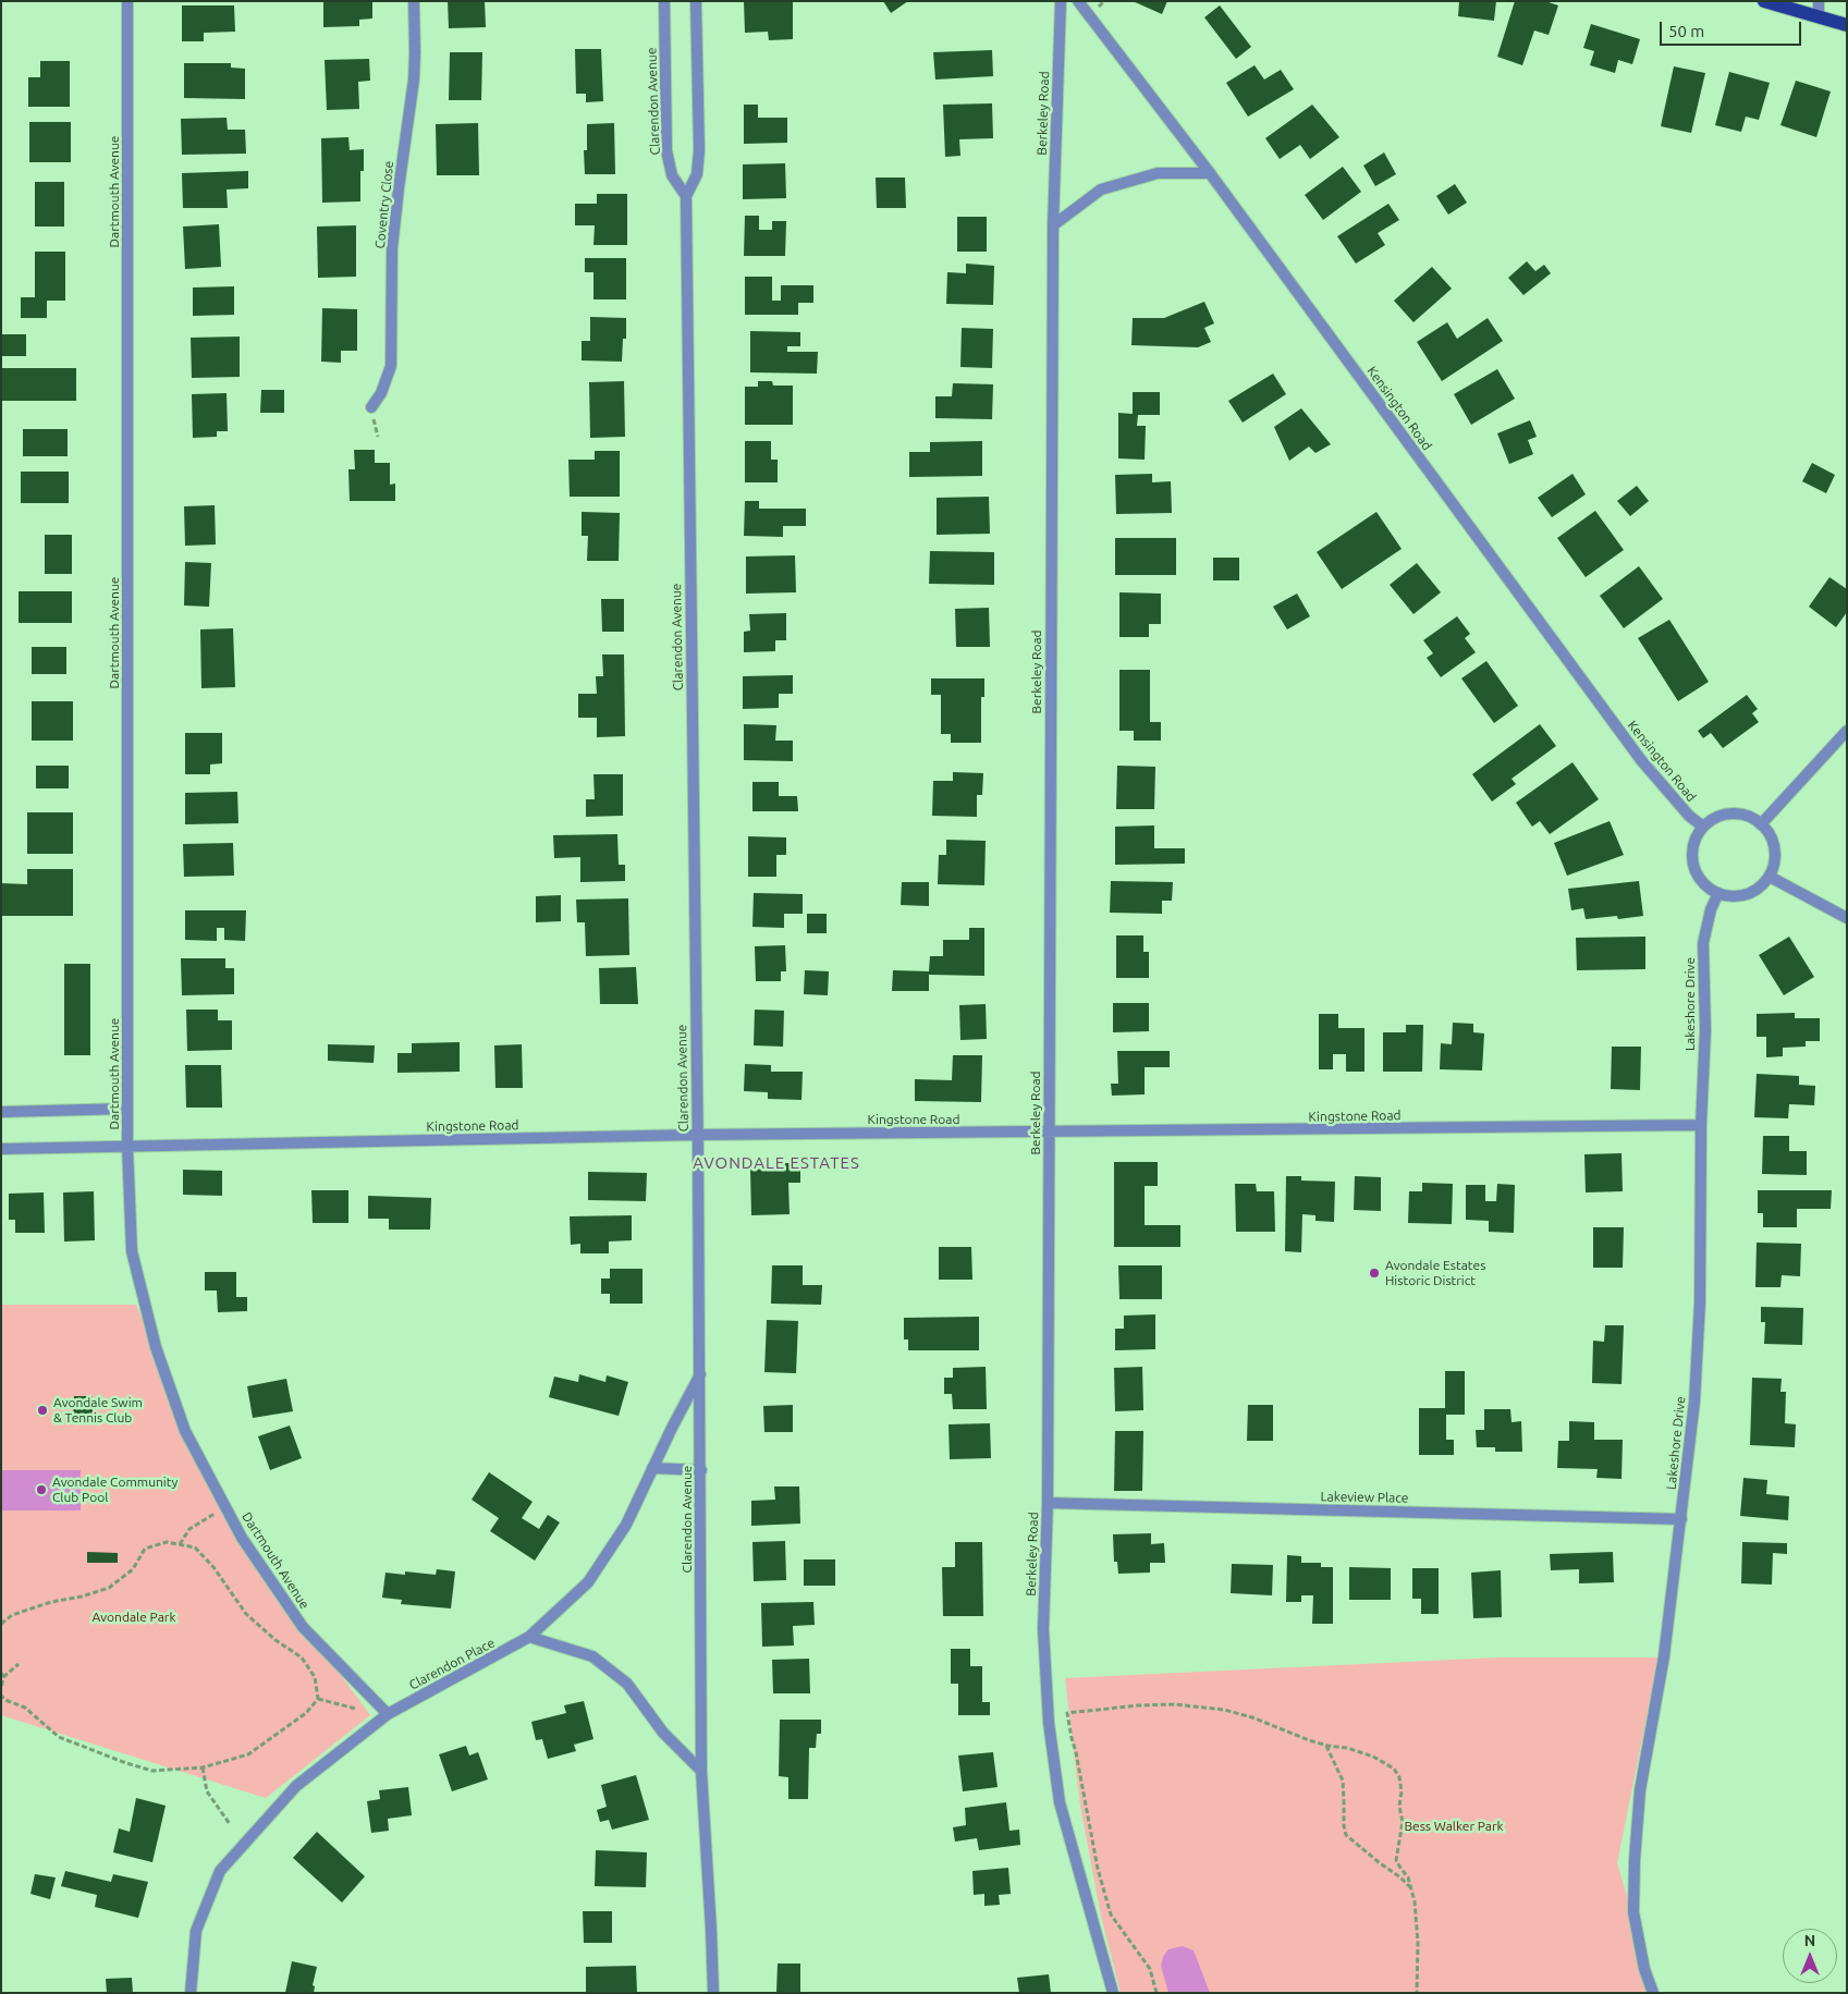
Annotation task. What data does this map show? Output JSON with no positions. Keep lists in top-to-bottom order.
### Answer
{
  "streets": {
    "street": [
      "Clarendon Avenue",
      "Berkeley Road",
      "Dartmouth Avenue",
      "Coventry Close",
      "Kensington Road",
      "Lakeshore Drive",
      "Kingstone Road",
      "Lakeview Place",
      "Clarendon Place"
    ]
  },
  "crossings": [
    ["Clarendon Avenue", "Kingstone Road"],
    ["Clarendon Avenue", "Clarendon Place"],
    ["Berkeley Road", "Kingstone Road"],
    ["Berkeley Road", "Lakeview Place"],
    ["Dartmouth Avenue", "Kingstone Road"],
    ["Dartmouth Avenue", "Clarendon Place"],
    ["Kensington Road", "Lakeshore Drive"],
    ["Lakeshore Drive", "Kingstone Road"],
    ["Lakeshore Drive", "Lakeview Place"]
  ],
  "districts": ["AVONDALE ESTATES"],
  "parks": ["Avondale Park", "Bess Walker Park"],
  "places": ["Avondale Estates Historic District", "Avondale Swim & Tennis Club", "Avondale Community Club Pool"],
  "scale_bar": "50 m",
  "north": "top"
}
